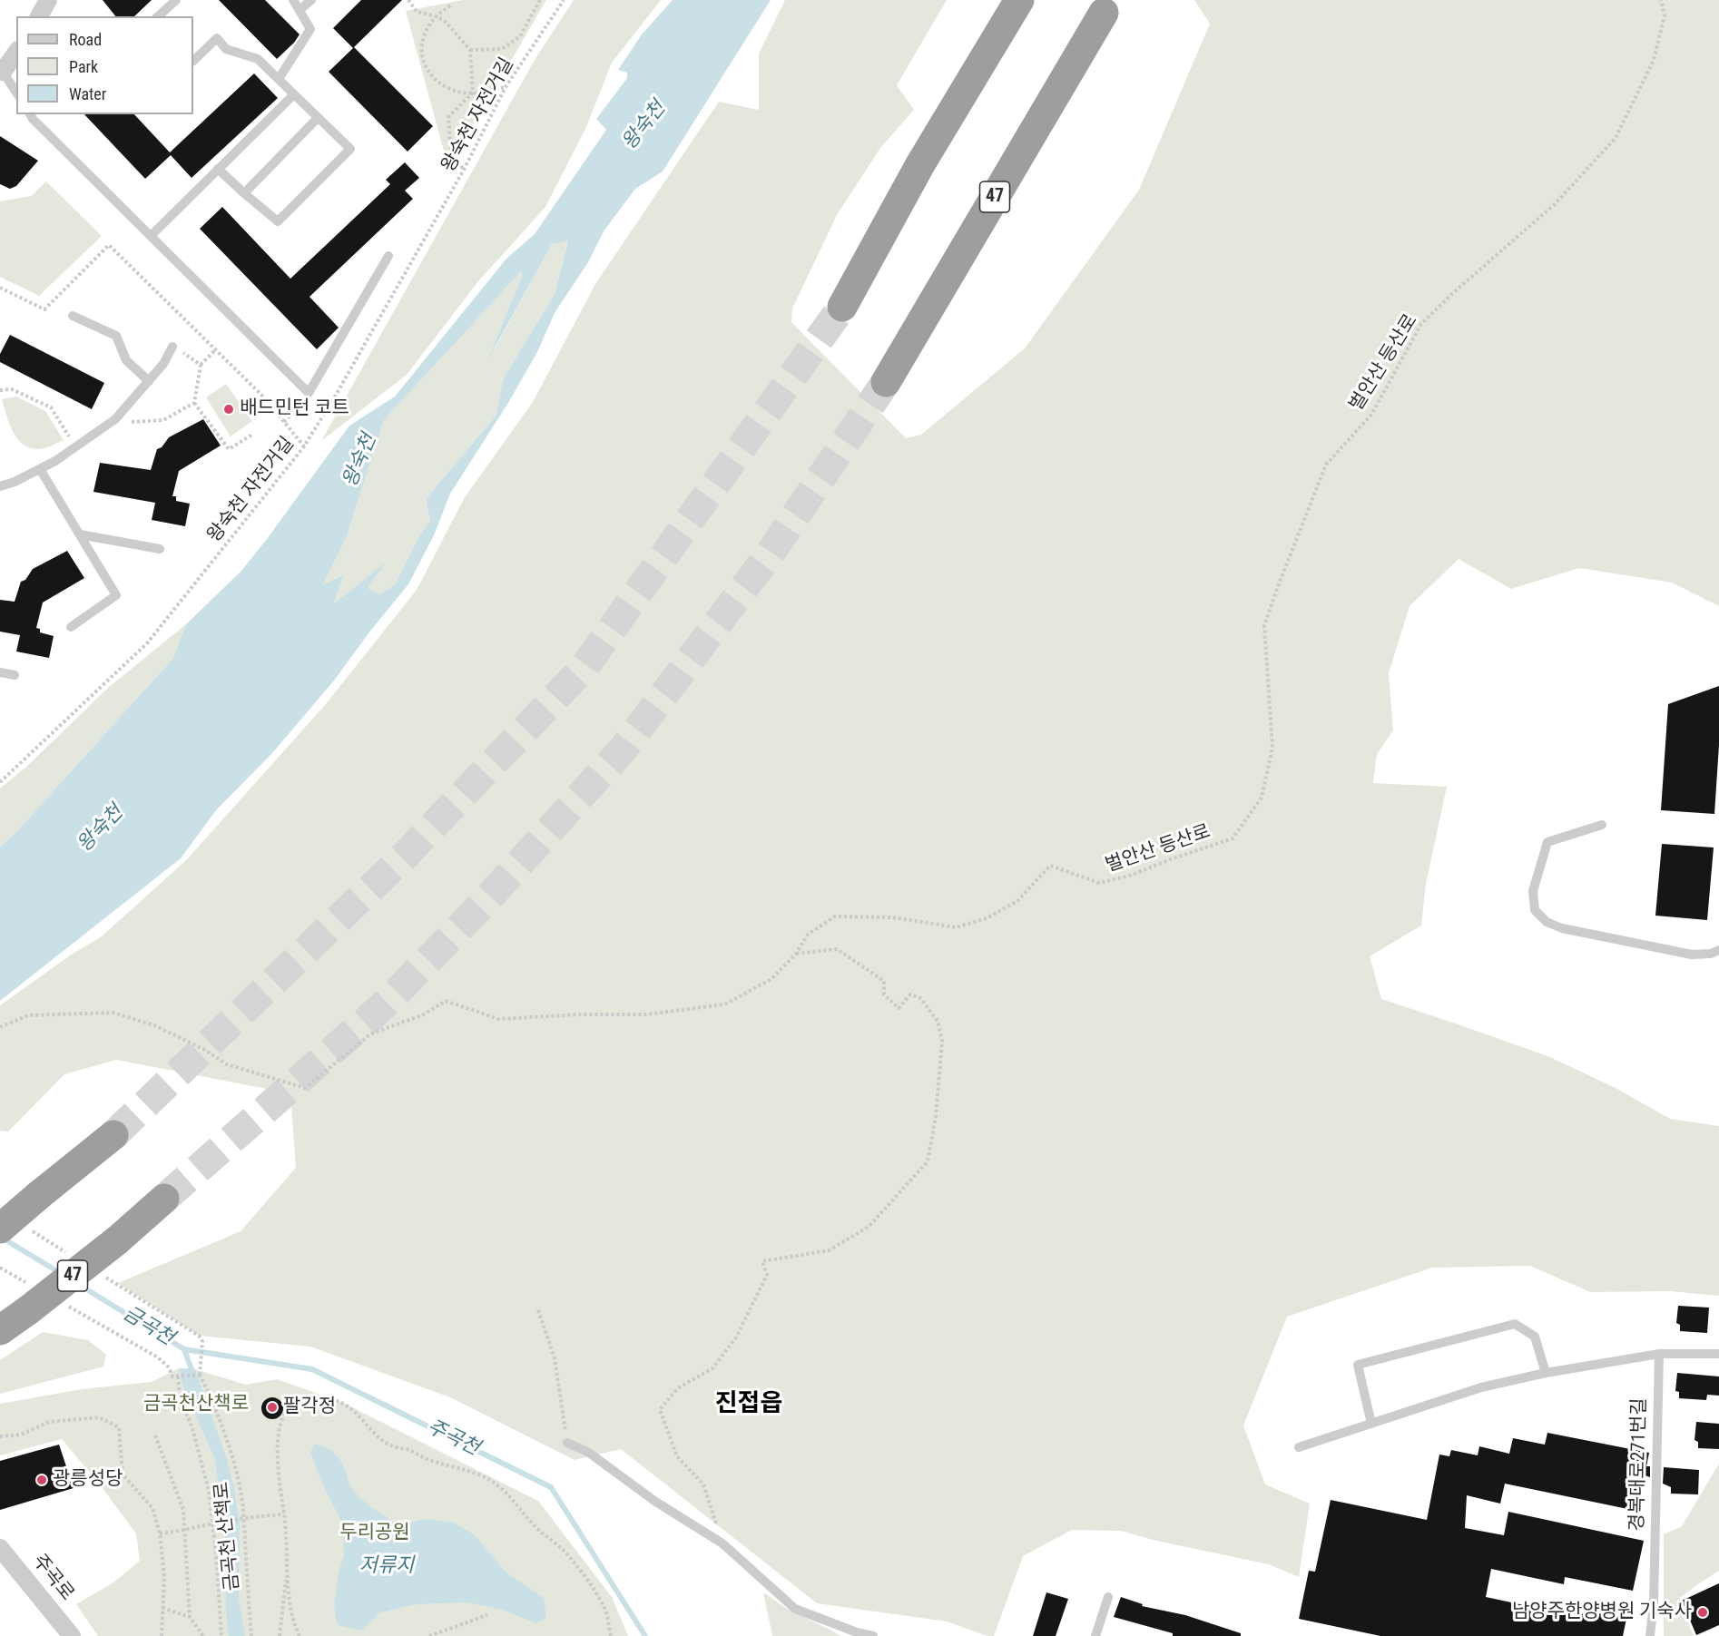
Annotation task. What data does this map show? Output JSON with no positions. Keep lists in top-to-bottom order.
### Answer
{
  "streets": {
    "highway": ["47"],
    "street": ["주곡로"],
    "lane": ["경복대로271번길"],
    "path": ["왕숙천 자전거길", "벌안산 등산로", "금곡천 산책로"]
  },
  "districts": ["진접읍"],
  "water": [
    "왕숙천",
    "금곡천",
    "주곡천",
    "저류지"
  ],
  "parks": ["금곡천산책로", "두리공원"],
  "places": [
    "배드민턴 코트",
    "팔각정",
    "광릉성당",
    "남양주한양병원 기숙사"
  ],
  "legend": ["Road", "Park", "Water"]
}
